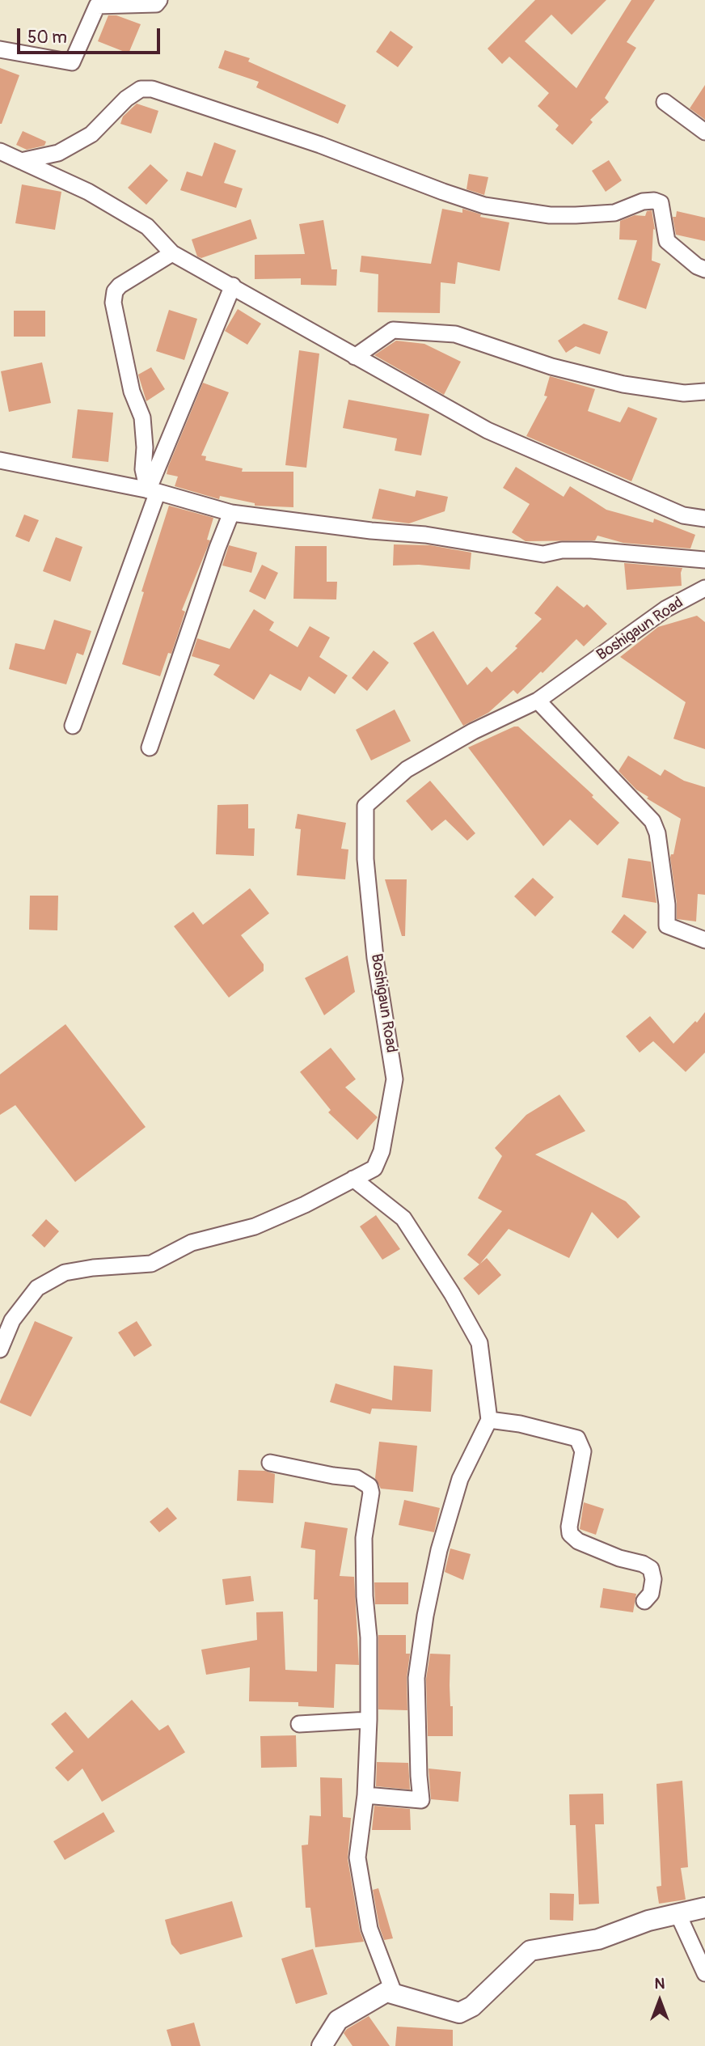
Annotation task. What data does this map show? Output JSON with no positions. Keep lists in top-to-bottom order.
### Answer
{
  "streets": {
    "street": ["Boshigaun Road"]
  },
  "scale_bar": "50 m",
  "north": "top"
}
